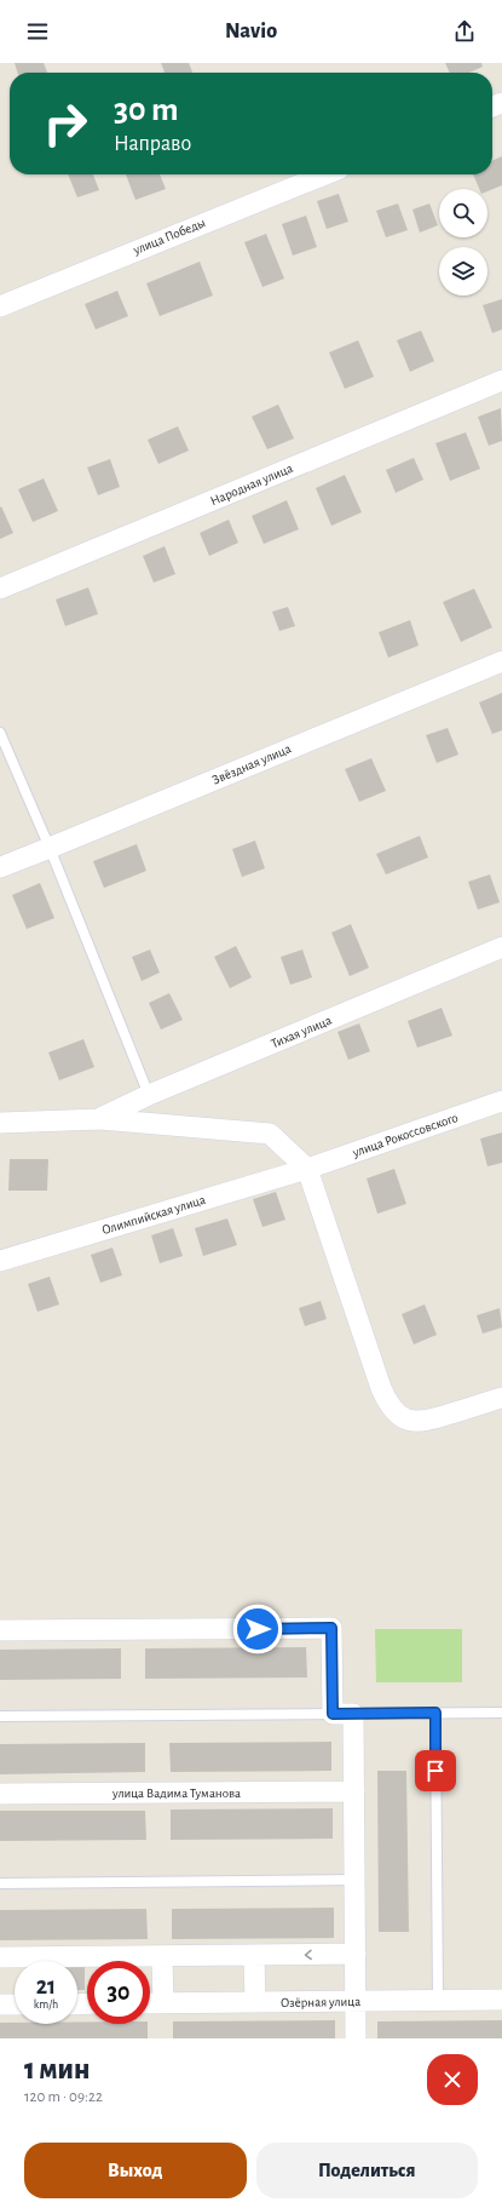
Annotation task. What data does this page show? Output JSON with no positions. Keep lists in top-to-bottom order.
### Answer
{
  "streets": {
    "street": [
      "улица Победы",
      "Народная улица",
      "Звёздная улица",
      "Тихая улица",
      "улица Рокоссовского",
      "Олимпийская улица",
      "улица Вадима Туманова",
      "Озёрная улица"
    ]
  },
  "crossings": [
    ["улица Рокоссовского", "Олимпийская улица"]
  ],
  "page": {
    "header": "Navio",
    "turn": ["30 m", "Направо"],
    "speed": "21 km/h",
    "limit": "30",
    "heading": ["1 мин", "120 m · 09:22"],
    "buttons": ["Выход", "Поделиться"]
  }
}
